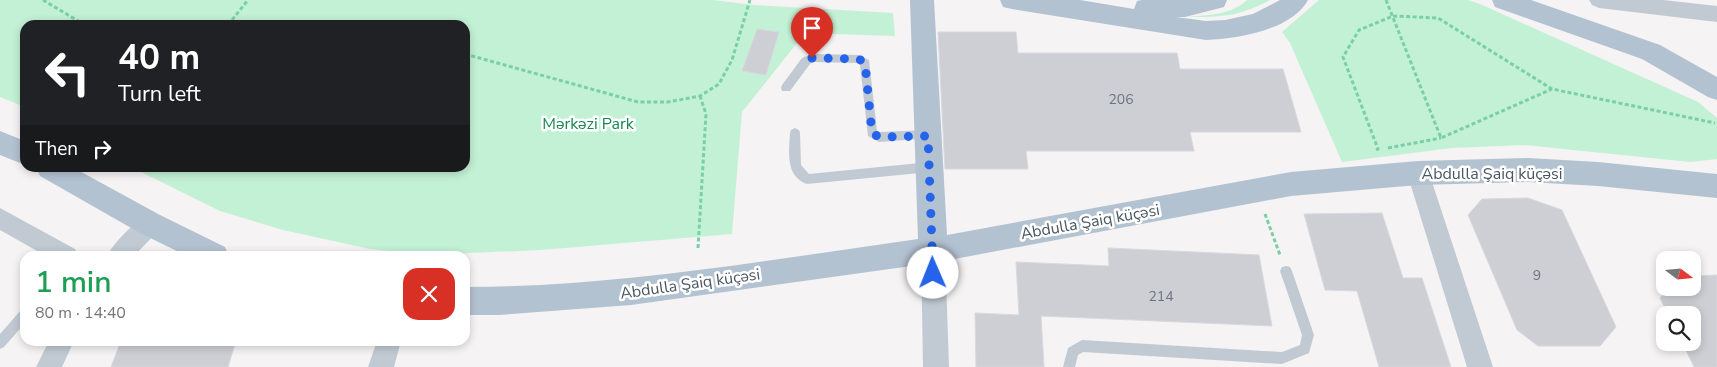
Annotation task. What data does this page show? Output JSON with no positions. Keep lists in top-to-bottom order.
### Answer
{
  "streets": {
    "main road": ["Abdulla Şaiq küçəsi"]
  },
  "parks": ["Mərkəzi Park"],
  "house_numbers": ["206", "9", "214"],
  "north": "right",
  "page": {
    "turn": ["40 m", "Turn left"],
    "then": "Then",
    "heading": ["1 min", "80 m · 14:40"]
  }
}
